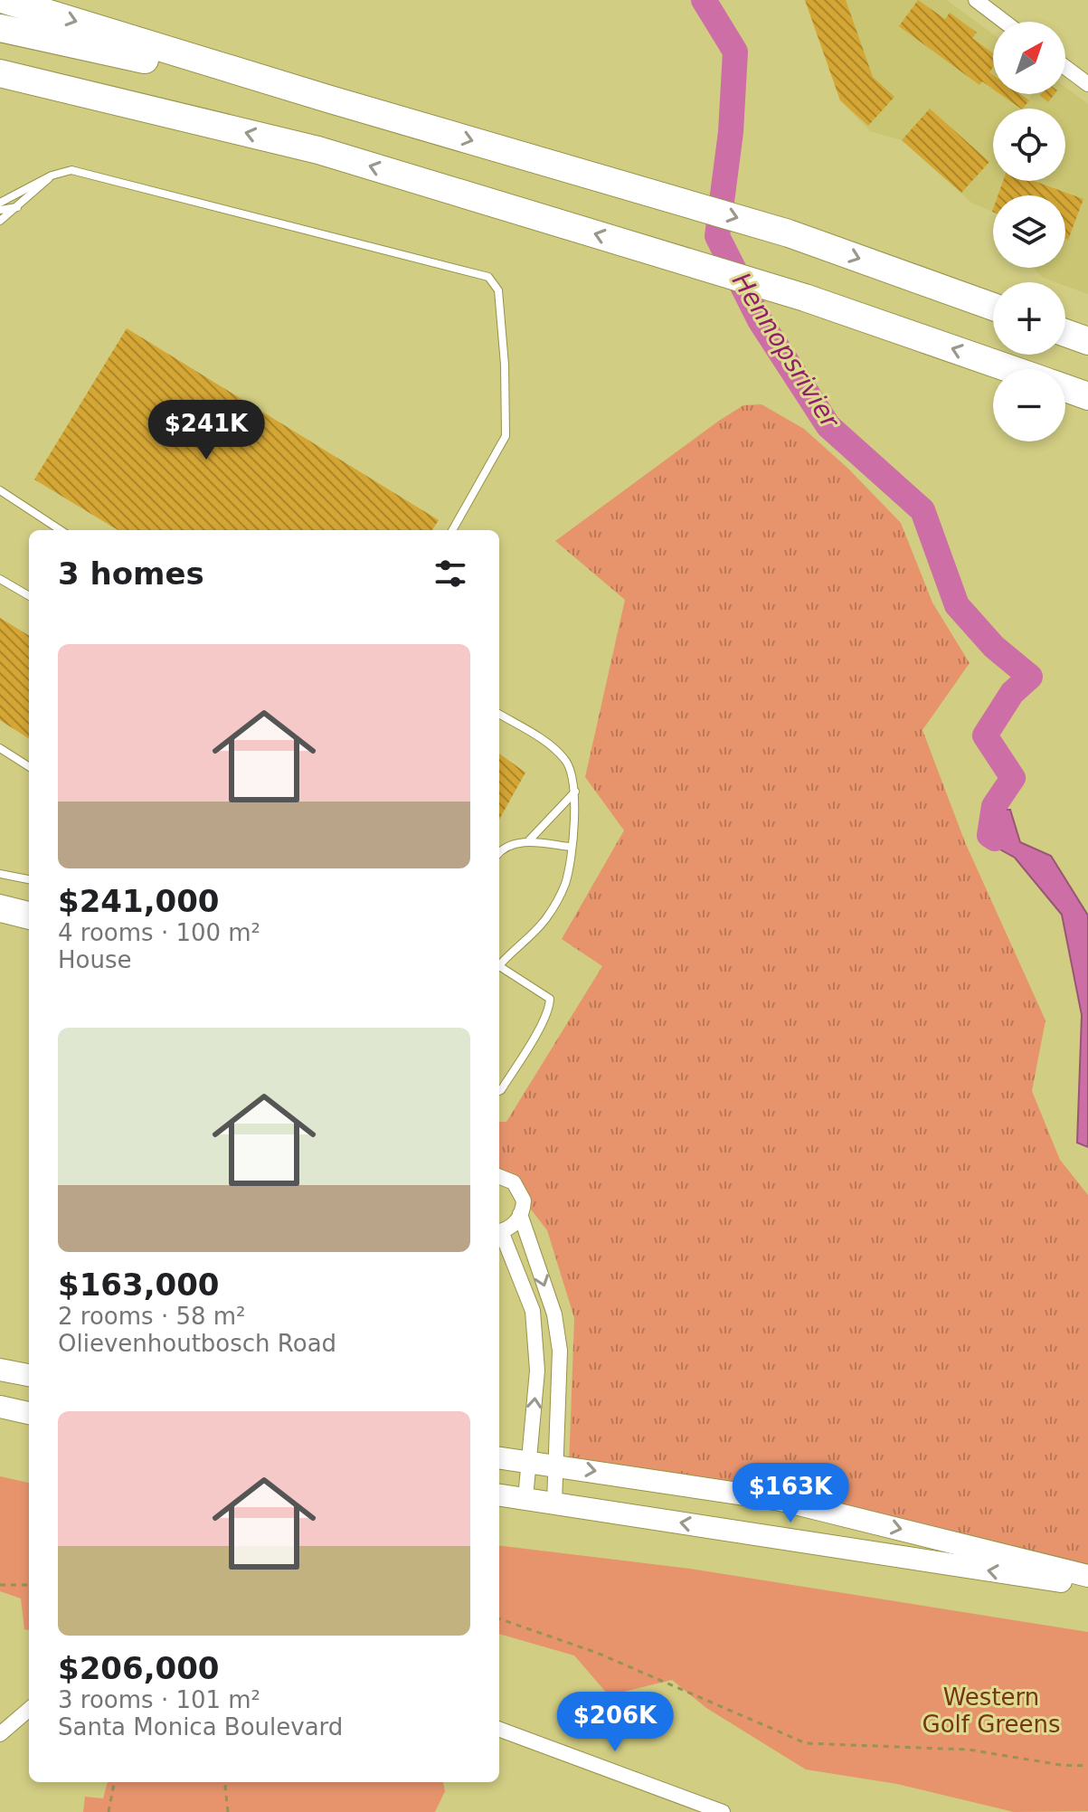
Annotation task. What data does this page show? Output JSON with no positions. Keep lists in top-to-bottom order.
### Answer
{
  "water": ["Hennopsrivier"],
  "parks": ["Western Golf Greens"],
  "north": "top right",
  "page": {
    "map_buttons": ["+", "−"],
    "price": ["$241K", "$163K", "$206K"],
    "heading": "3 homes",
    "list": [
      {
        "name": "$241,000",
        "note": "4 rooms · 100 m² · House"
      },
      {
        "name": "$163,000",
        "note": "2 rooms · 58 m² · Olievenhoutbosch Road"
      },
      {
        "name": "$206,000",
        "note": "3 rooms · 101 m² · Santa Monica Boulevard"
      }
    ]
  }
}
